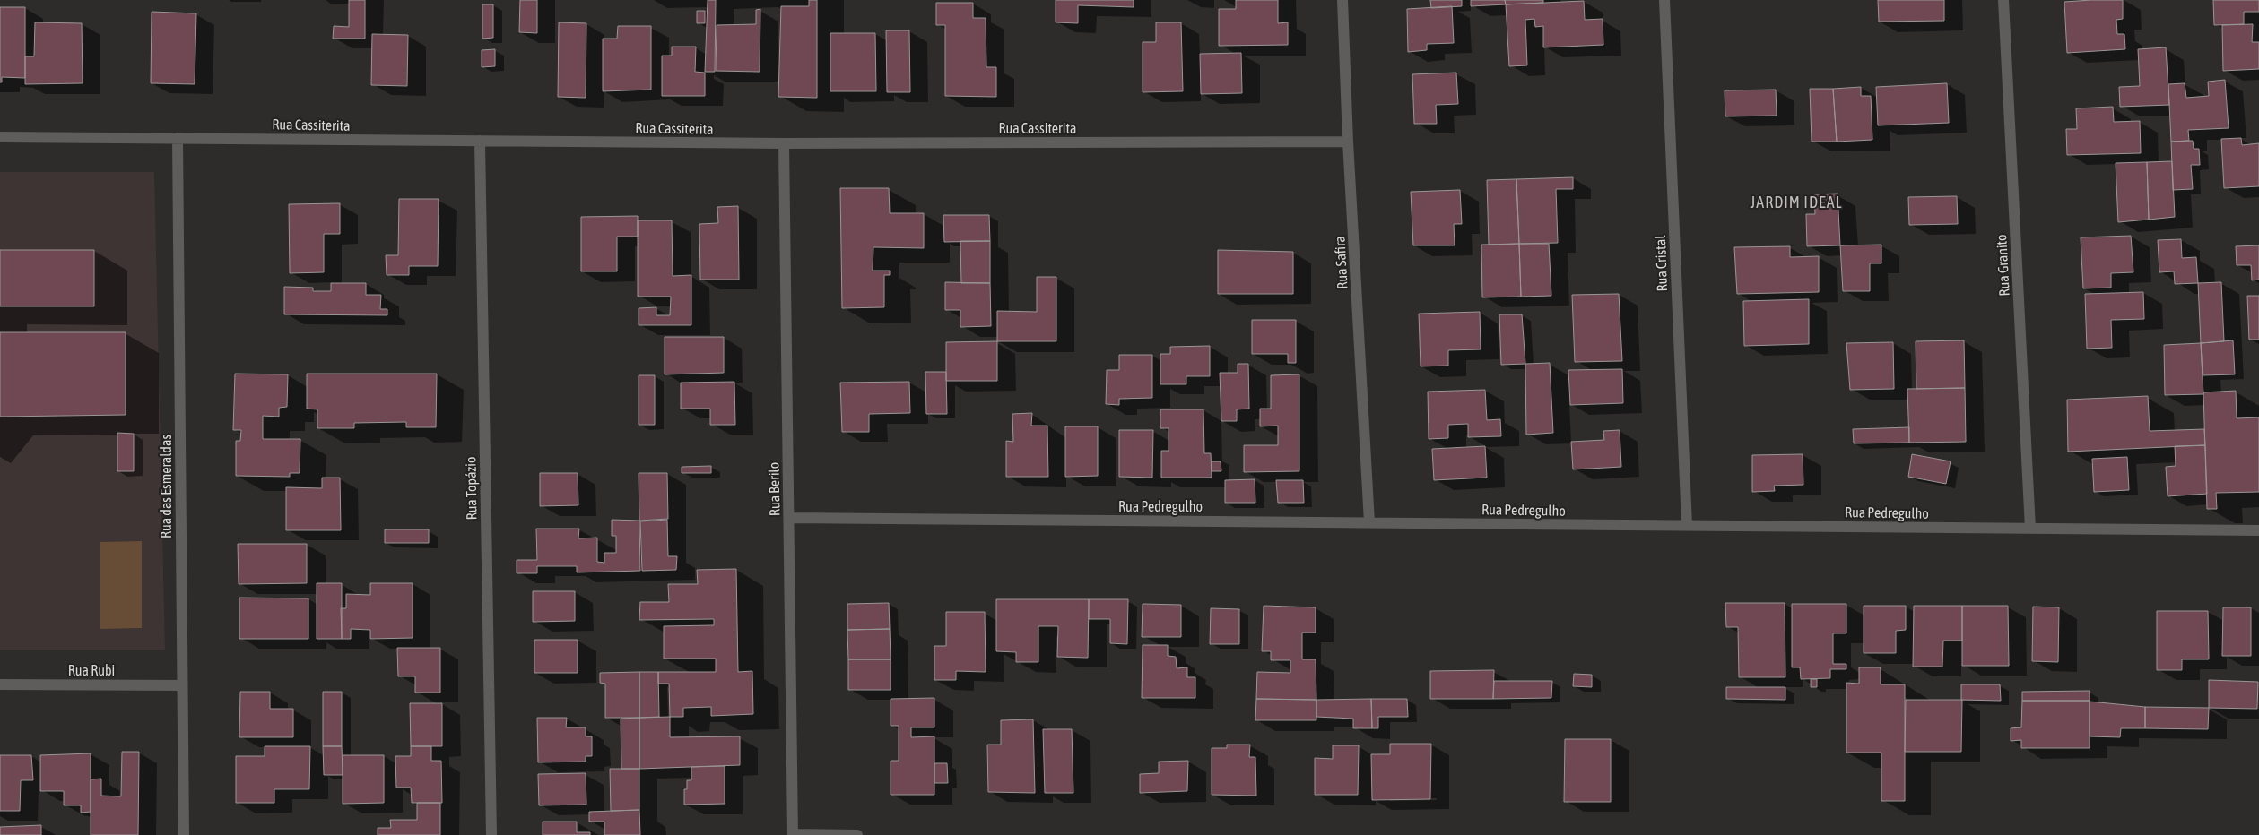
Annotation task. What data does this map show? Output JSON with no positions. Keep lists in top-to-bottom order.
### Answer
{
  "streets": {
    "street": [
      "Rua Cassiterita",
      "Rua Safira",
      "Rua Cristal",
      "Rua Granito",
      "Rua das Esmeraldas",
      "Rua Topázio",
      "Rua Berilo",
      "Rua Pedregulho",
      "Rua Rubi"
    ]
  },
  "crossings": [
    ["Rua Cassiterita", "Rua Safira"],
    ["Rua Cassiterita", "Rua das Esmeraldas"],
    ["Rua Cassiterita", "Rua Topázio"],
    ["Rua Cassiterita", "Rua Berilo"],
    ["Rua Safira", "Rua Pedregulho"],
    ["Rua Cristal", "Rua Pedregulho"],
    ["Rua Granito", "Rua Pedregulho"],
    ["Rua das Esmeraldas", "Rua Rubi"],
    ["Rua Berilo", "Rua Pedregulho"]
  ],
  "districts": ["JARDIM IDEAL"]
}
